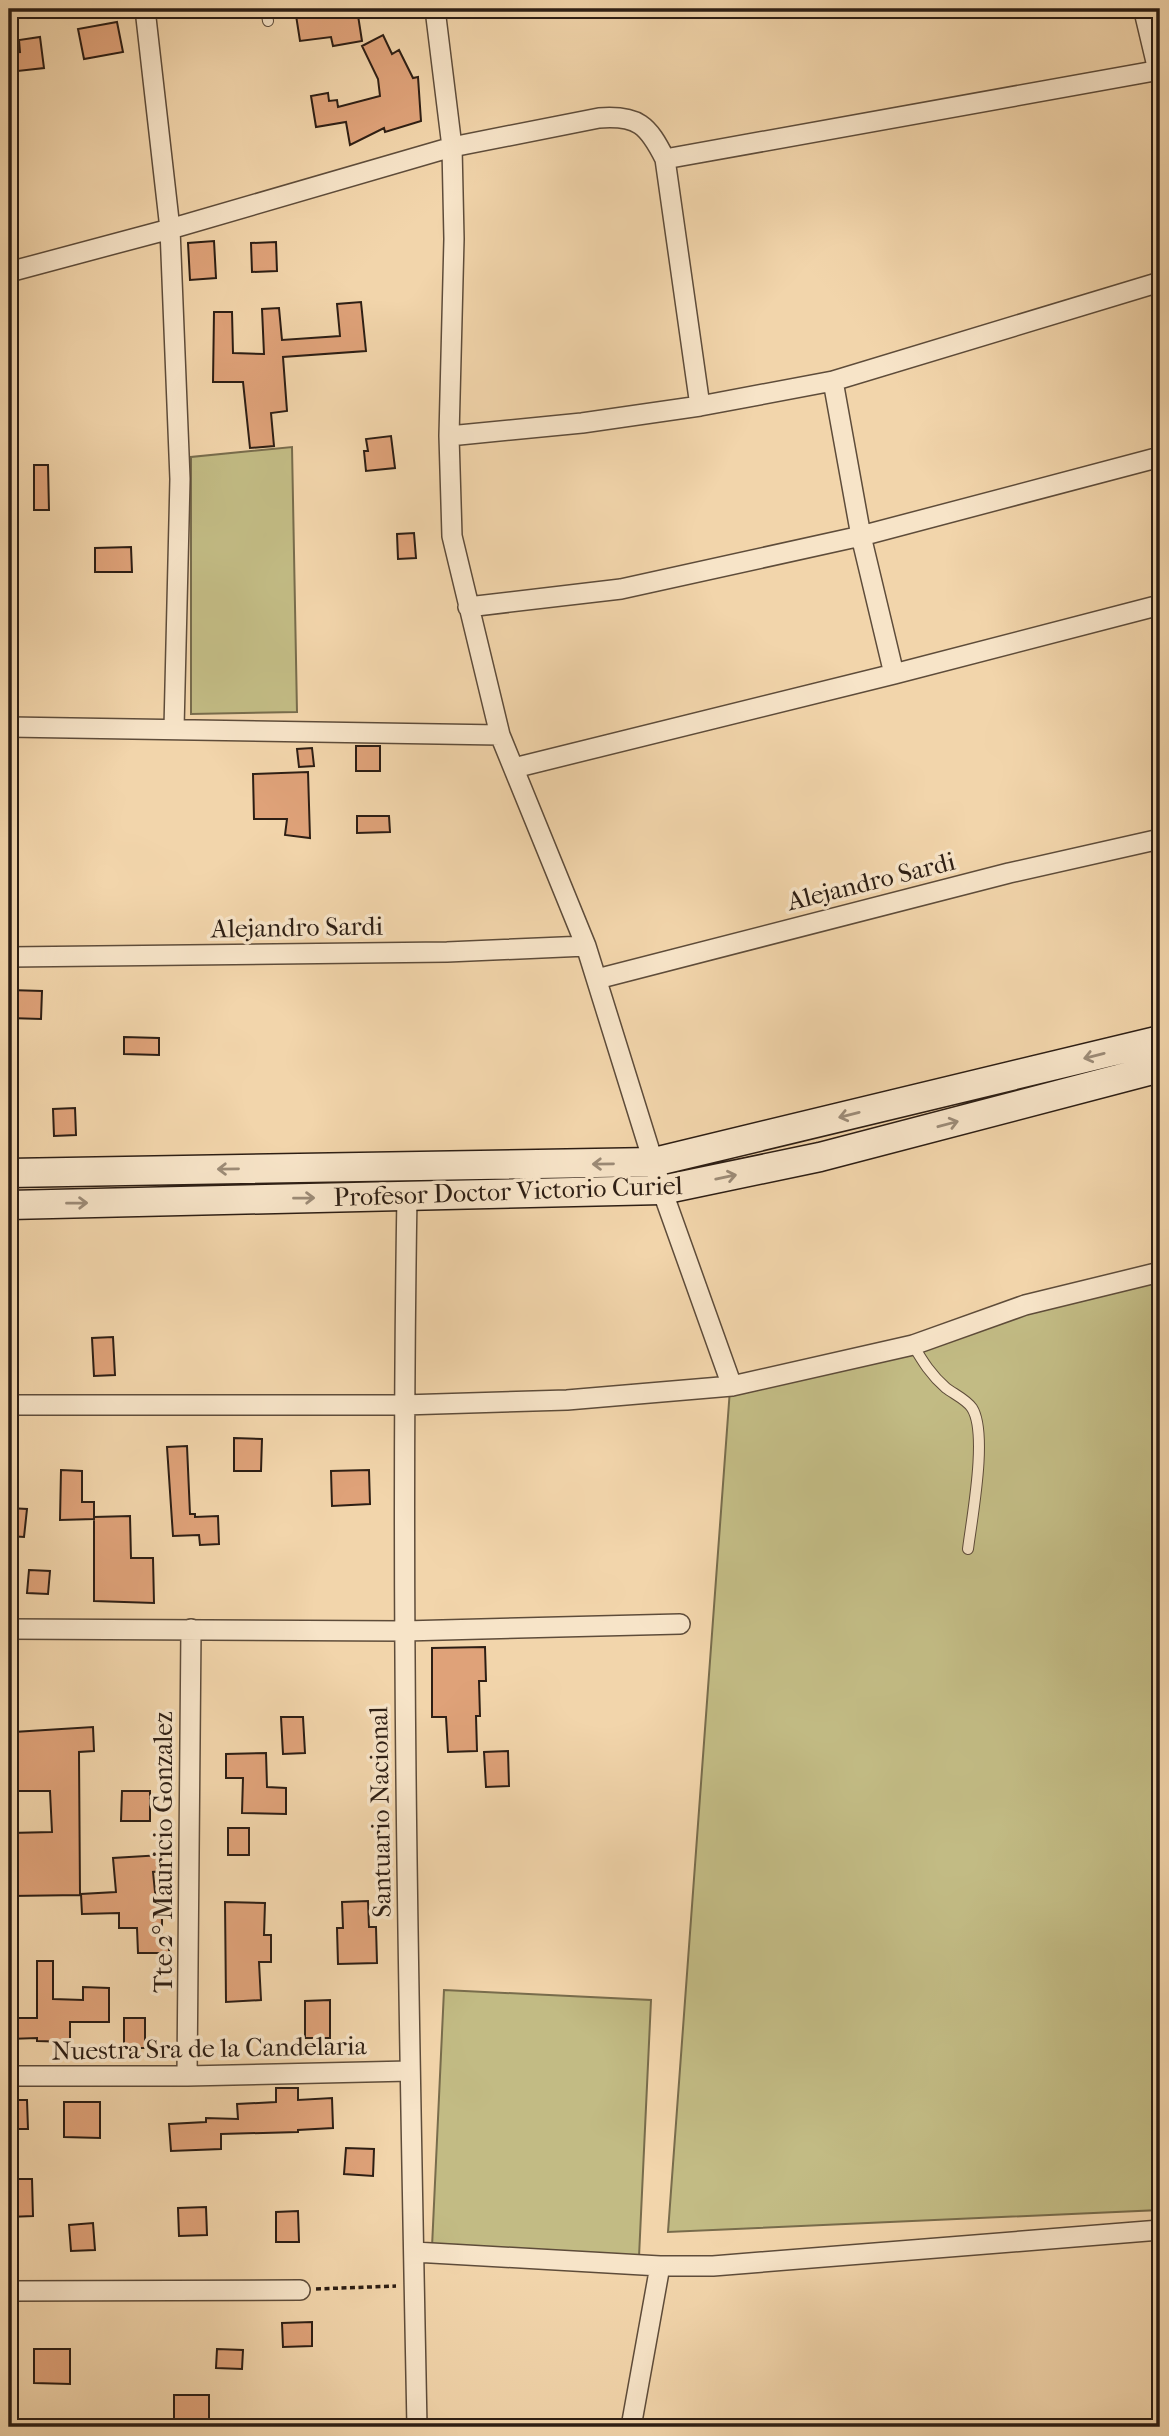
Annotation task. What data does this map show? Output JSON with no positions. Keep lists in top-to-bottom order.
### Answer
{
  "streets": {
    "main road": ["Profesor Doctor Victorio Curiel"],
    "street": [
      "Alejandro Sardi",
      "Santuario Nacional",
      "Tte 2° Mauricio Gonzalez",
      "Nuestra Sra de la Candelaria"
    ]
  },
  "crossings": [
    ["Profesor Doctor Victorio Curiel", "Santuario Nacional"],
    ["Santuario Nacional", "Nuestra Sra de la Candelaria"],
    ["Tte 2° Mauricio Gonzalez", "Nuestra Sra de la Candelaria"]
  ]
}
